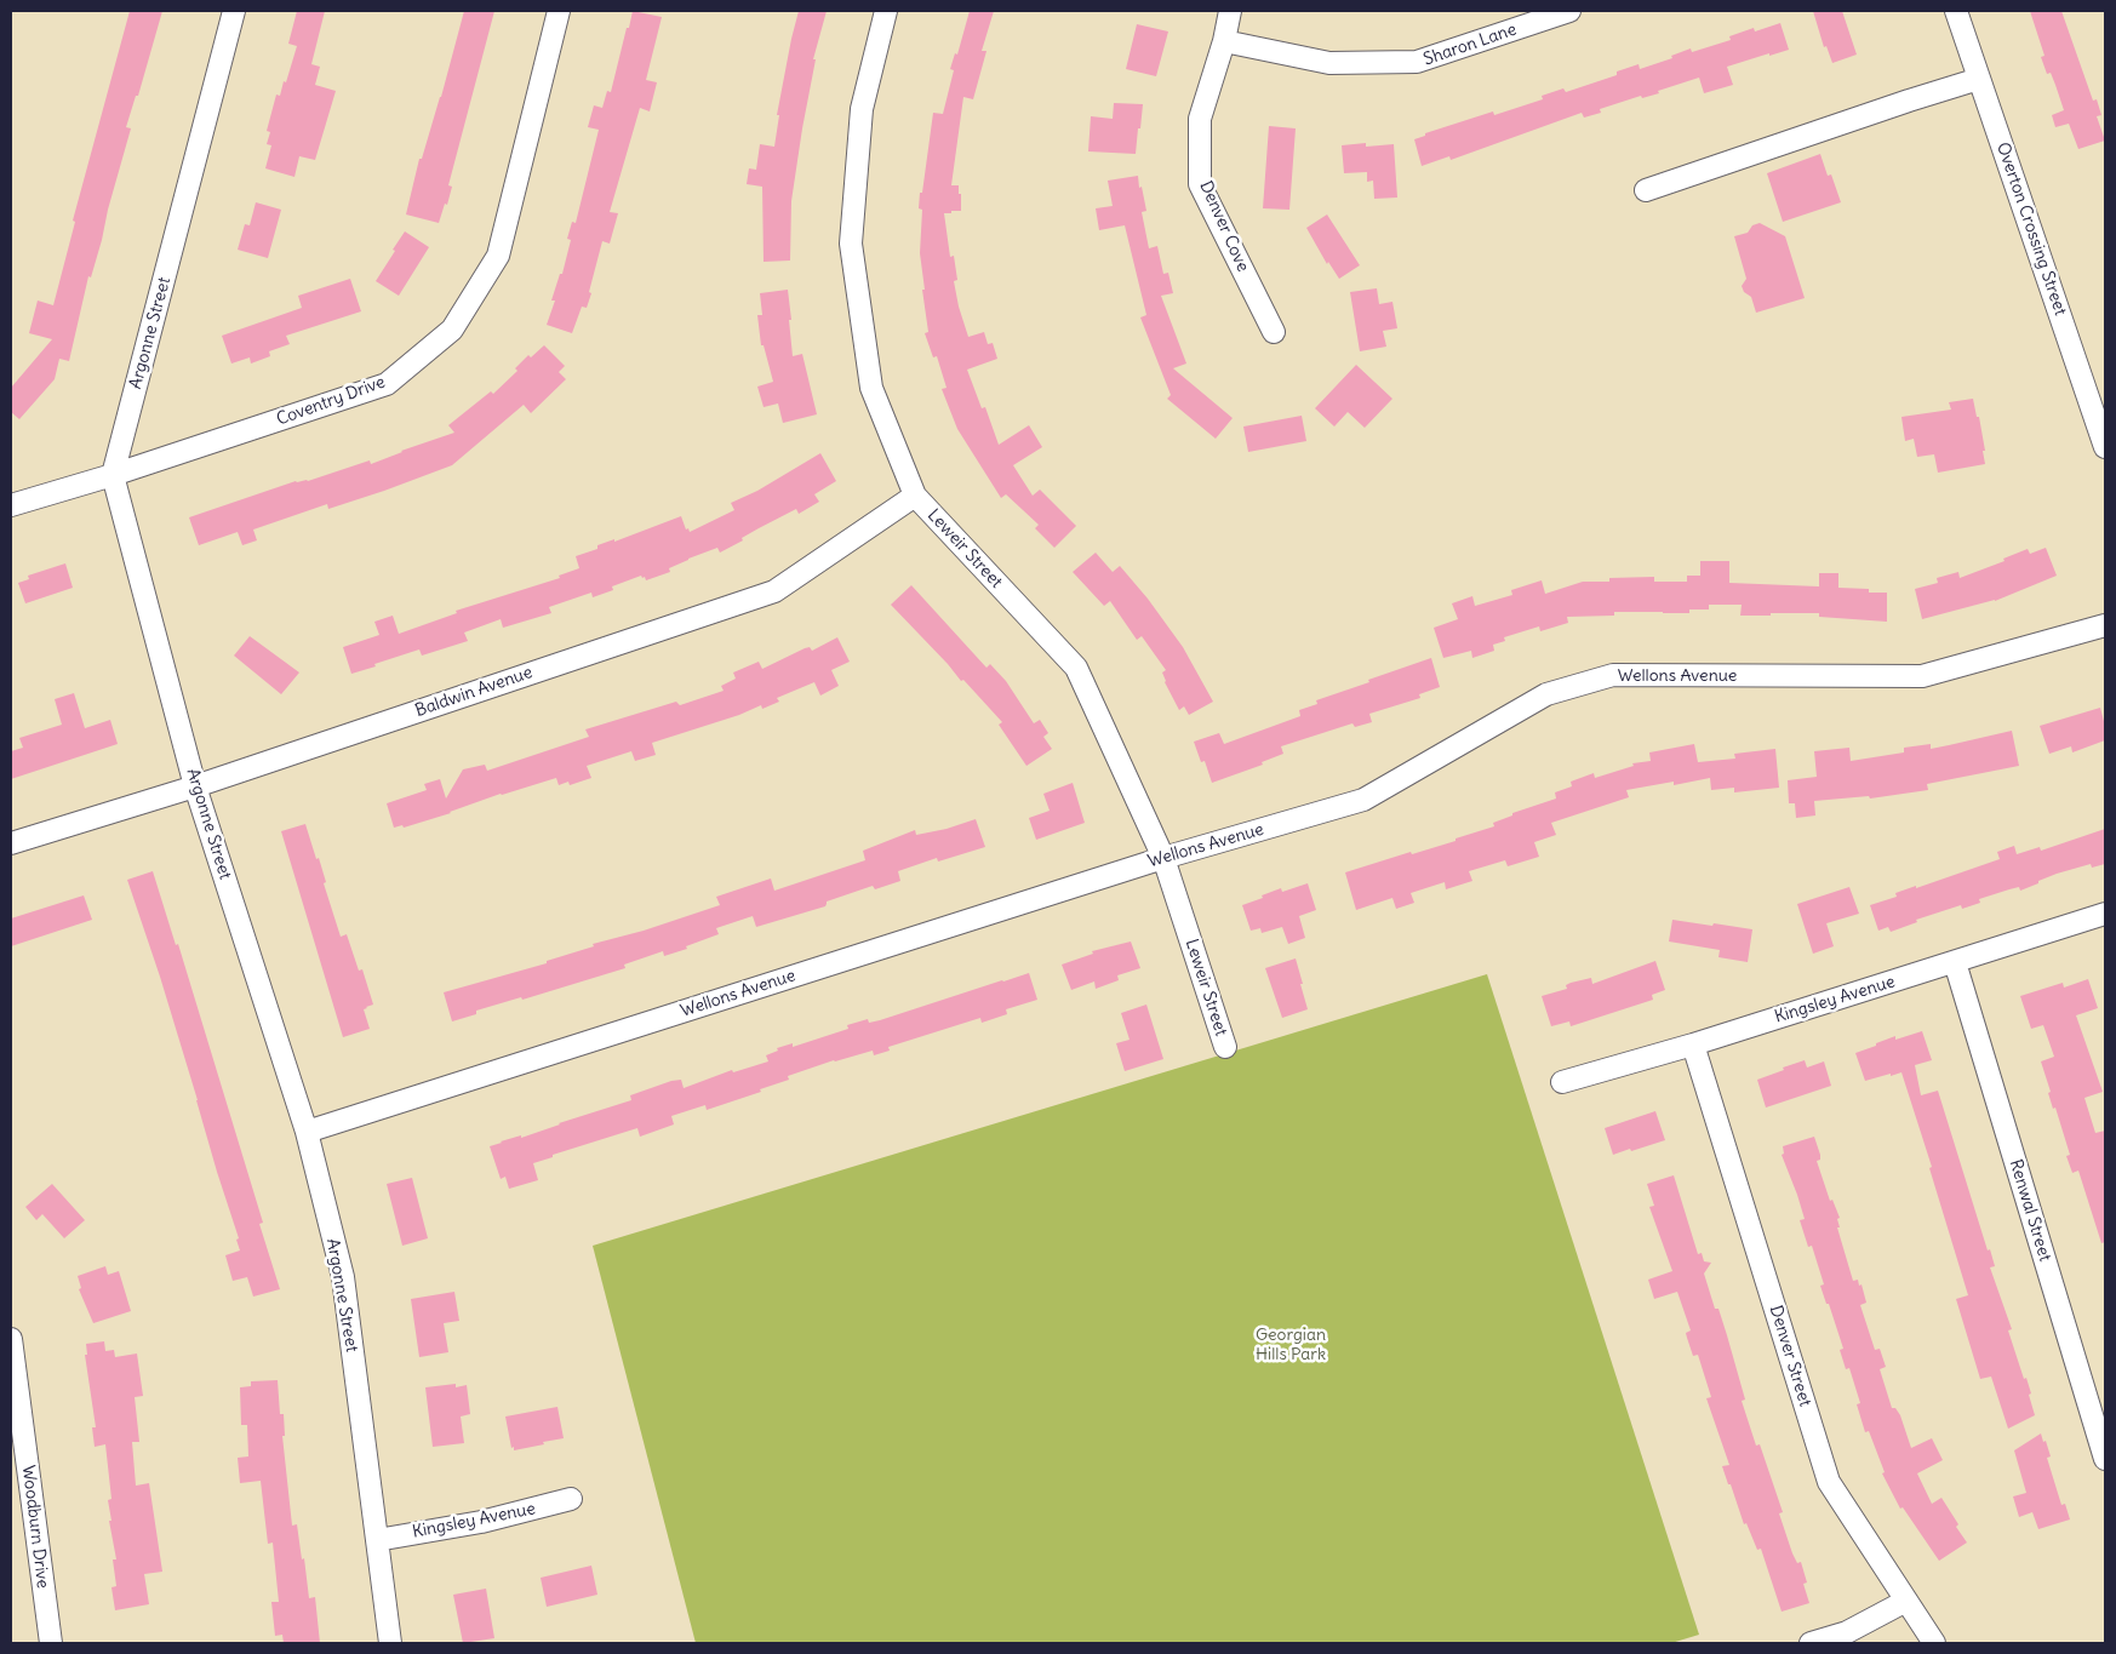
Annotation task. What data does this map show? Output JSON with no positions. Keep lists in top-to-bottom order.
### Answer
{
  "streets": {
    "street": [
      "Sharon Lane",
      "Denver Cove",
      "Overton Crossing Street",
      "Argonne Street",
      "Coventry Drive",
      "Leweir Street",
      "Wellons Avenue",
      "Baldwin Avenue",
      "Kingsley Avenue",
      "Renwal Street",
      "Denver Street",
      "Woodburn Drive"
    ]
  },
  "crossings": [
    ["Sharon Lane", "Denver Cove"],
    ["Argonne Street", "Coventry Drive"],
    ["Argonne Street", "Wellons Avenue"],
    ["Argonne Street", "Baldwin Avenue"],
    ["Argonne Street", "Kingsley Avenue"],
    ["Leweir Street", "Wellons Avenue"],
    ["Leweir Street", "Baldwin Avenue"],
    ["Kingsley Avenue", "Renwal Street"],
    ["Kingsley Avenue", "Denver Street"]
  ],
  "parks": ["Georgian Hills Park"]
}
